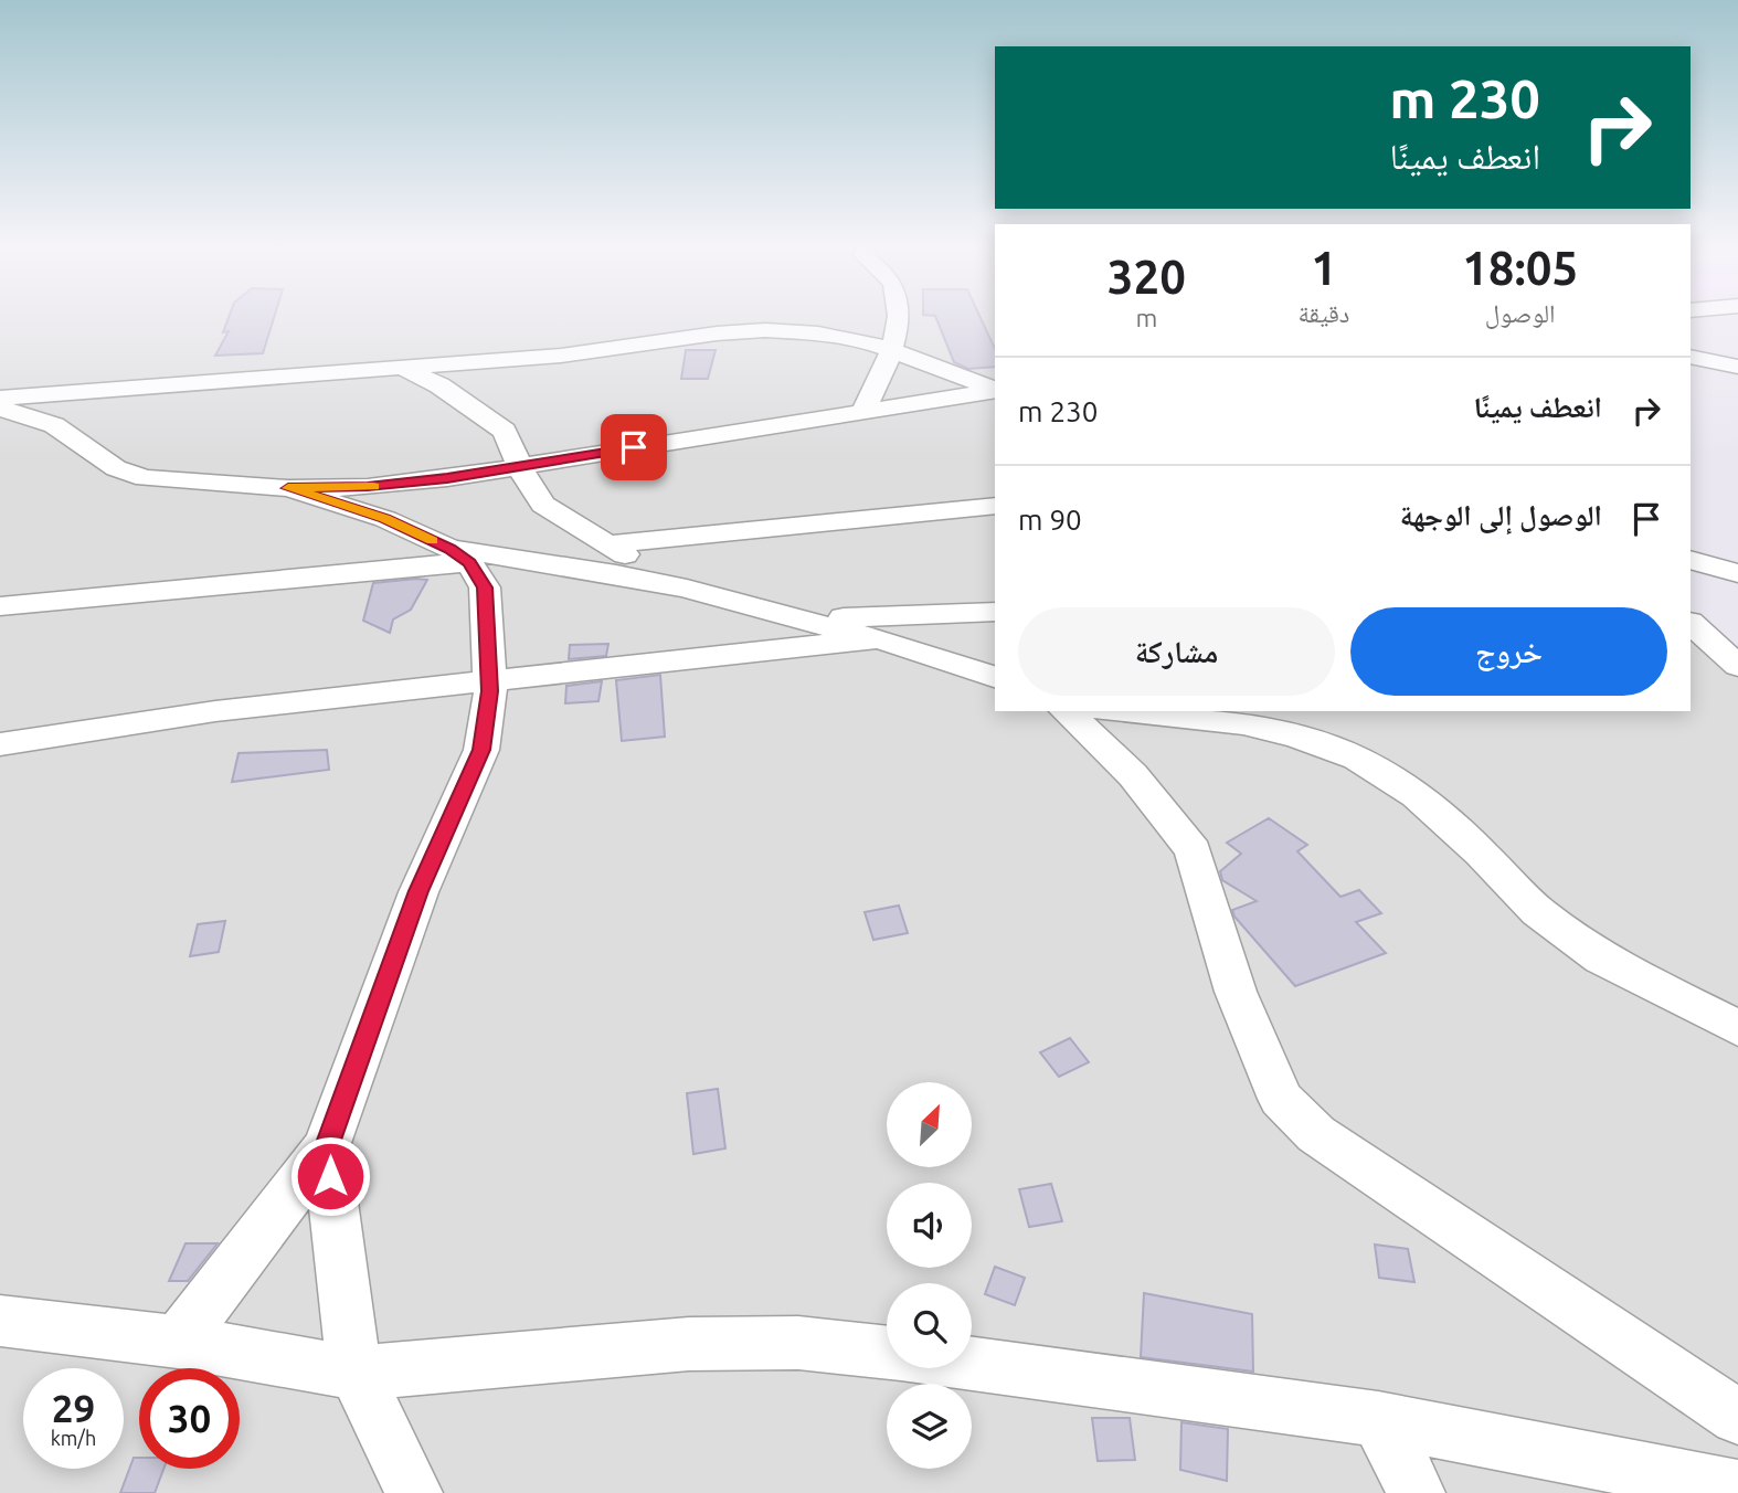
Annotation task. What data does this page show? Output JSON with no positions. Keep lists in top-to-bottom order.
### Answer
{
  "north": "top right",
  "page": {
    "turn": ["230 m", "انعطف يمينًا"],
    "eta": [
      "18:05",
      "الوصول",
      "1",
      "دقيقة",
      "320",
      "m"
    ],
    "list": [
      {
        "name": "انعطف يمينًا",
        "value": "230 m"
      },
      {
        "name": "الوصول إلى الوجهة",
        "value": "90 m"
      }
    ],
    "buttons": ["خروج", "مشاركة"],
    "speed": "29 km/h",
    "limit": "30"
  }
}
